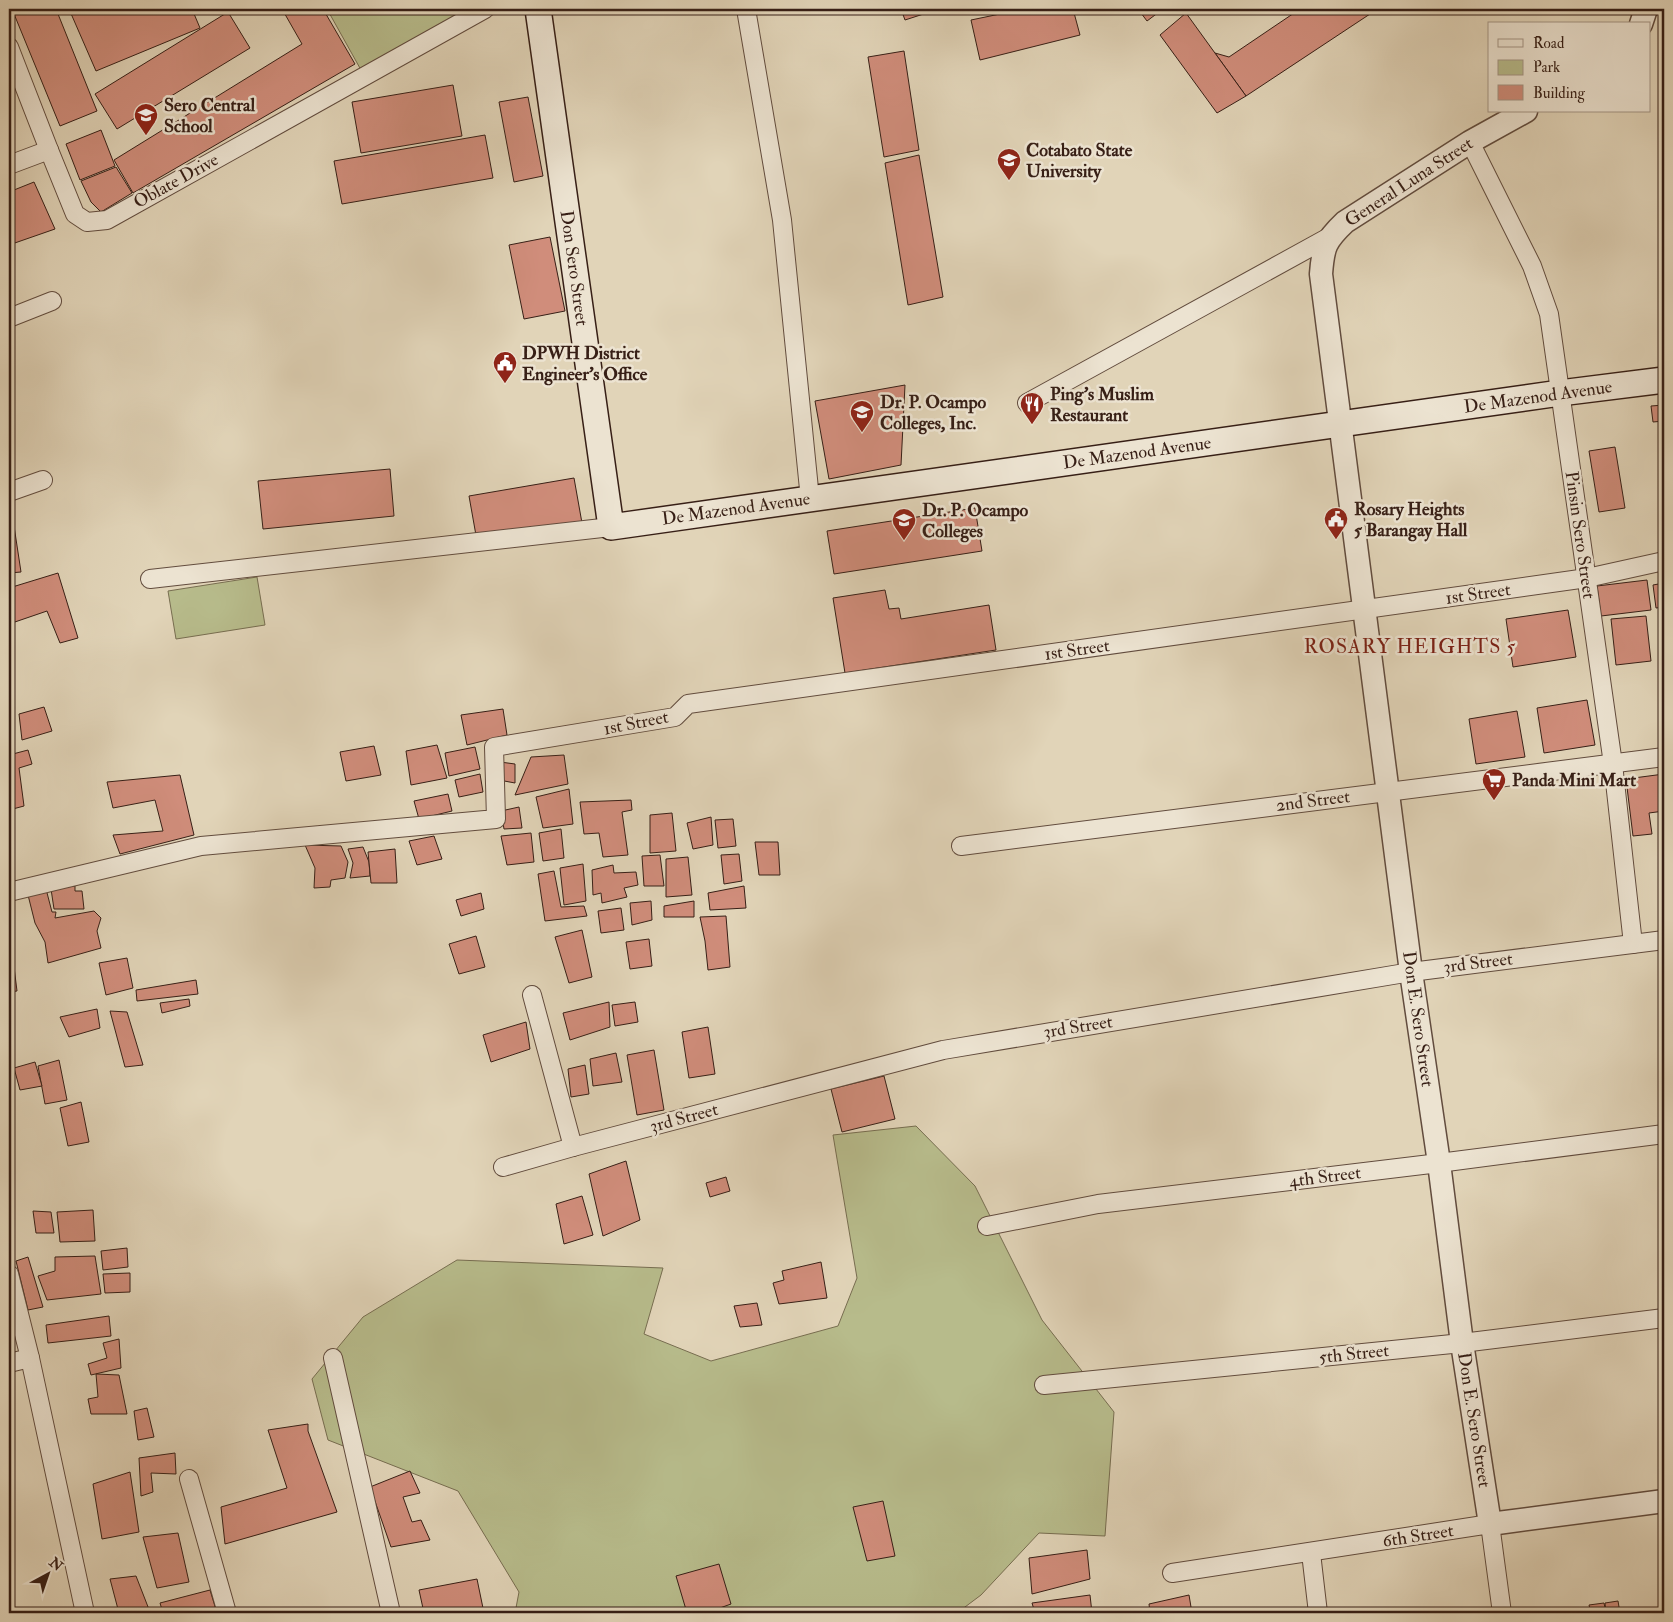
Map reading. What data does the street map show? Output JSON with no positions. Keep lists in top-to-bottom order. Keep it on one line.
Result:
{"streets":{"main road":["Don Sero Street","De Mazenod Avenue"],"street":["Oblate Drive","General Luna Street","Pinsin Sero Street","1st Street","2nd Street","3rd Street","Don E. Sero Street","4th Street","5th Street","6th Street"]},"crossings":[["General Luna Street","De Mazenod Avenue"],["General Luna Street","Pinsin Sero Street"],["General Luna Street","Don E. Sero Street"],["Don Sero Street","De Mazenod Avenue"],["De Mazenod Avenue","Pinsin Sero Street"],["De Mazenod Avenue","Don E. Sero Street"],["Pinsin Sero Street","1st Street"],["Pinsin Sero Street","2nd Street"],["Pinsin Sero Street","3rd Street"],["1st Street","Don E. Sero Street"],["2nd Street","Don E. Sero Street"],["3rd Street","Don E. Sero Street"],["Don E. Sero Street","4th Street"],["Don E. Sero Street","5th Street"],["Don E. Sero Street","6th Street"]],"districts":["ROSARY HEIGHTS 5"],"places":{"school or university":["Sero Central School","Cotabato State University","Dr. P. Ocampo Colleges, Inc.","Dr. P. Ocampo Colleges"],"public building":["DPWH District Engineer's Office","Rosary Heights 5 Barangay Hall"],"restaurant":["Ping's Muslim Restaurant"],"supermarket":["Panda Mini Mart"]},"legend":["Road","Park","Building"],"north":"top right"}
